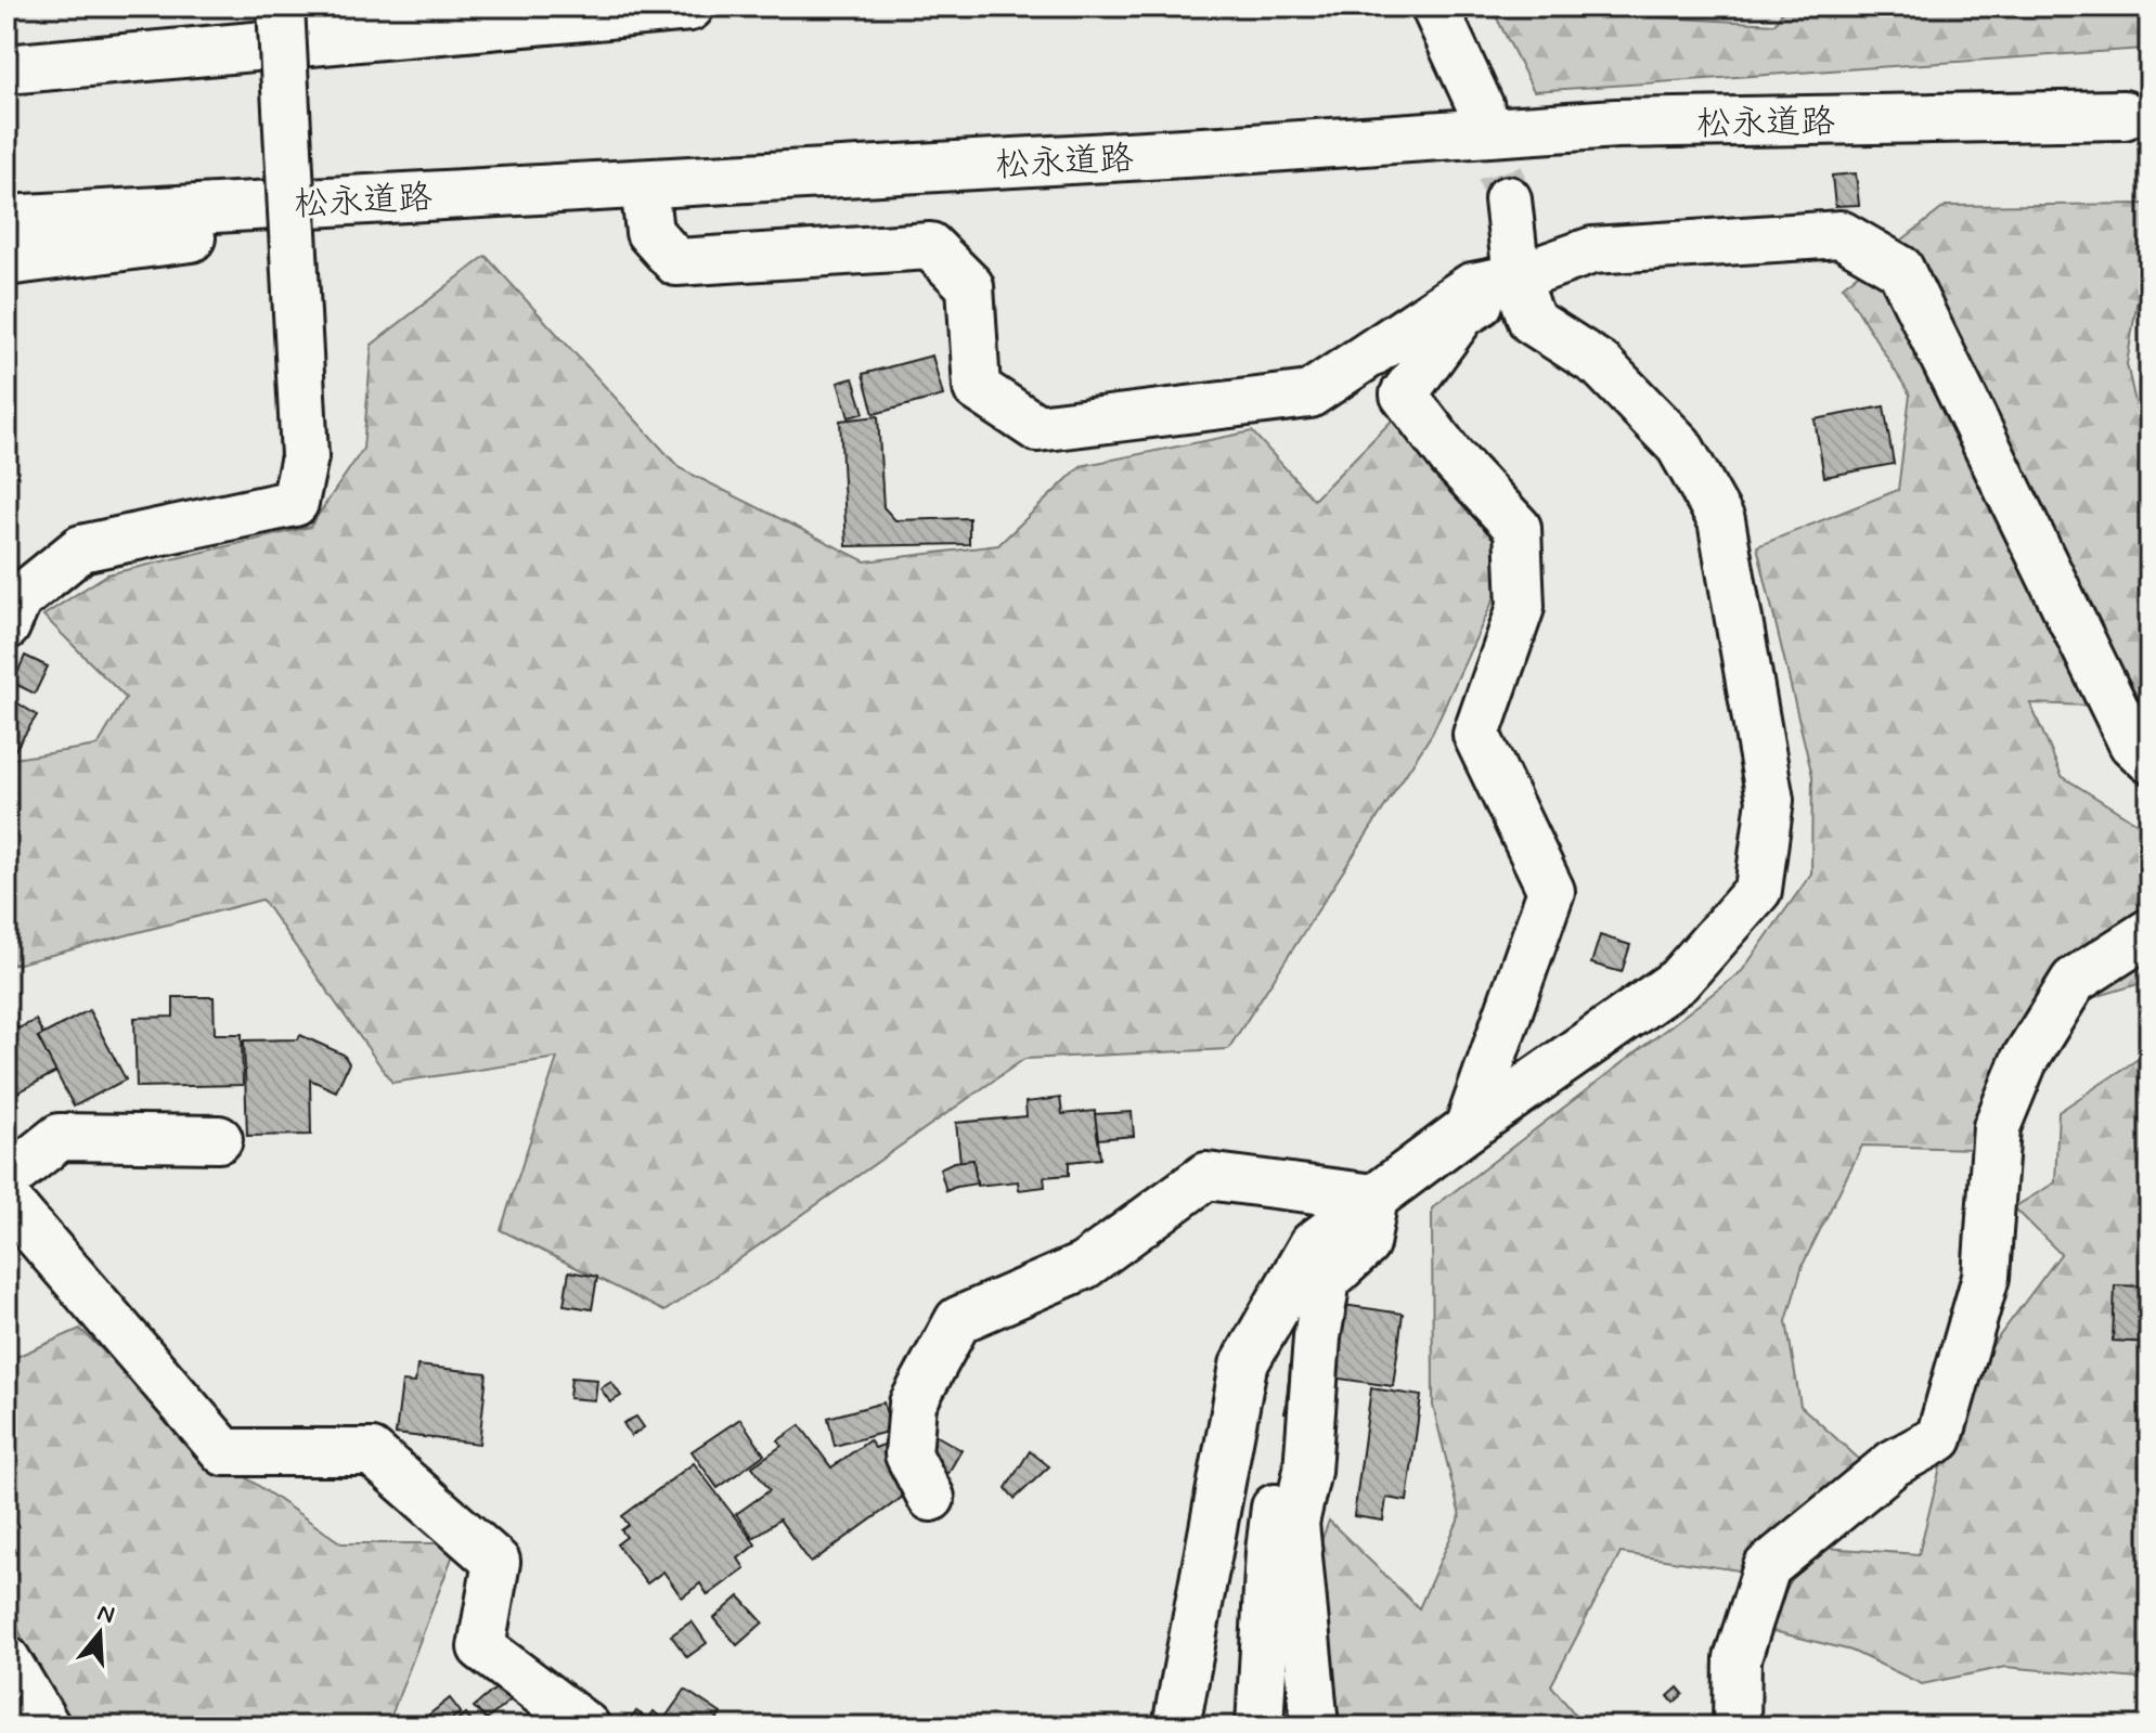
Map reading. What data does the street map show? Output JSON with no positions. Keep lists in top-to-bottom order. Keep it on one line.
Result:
{"streets":{"highway":["松永道路"]},"north":"top"}
